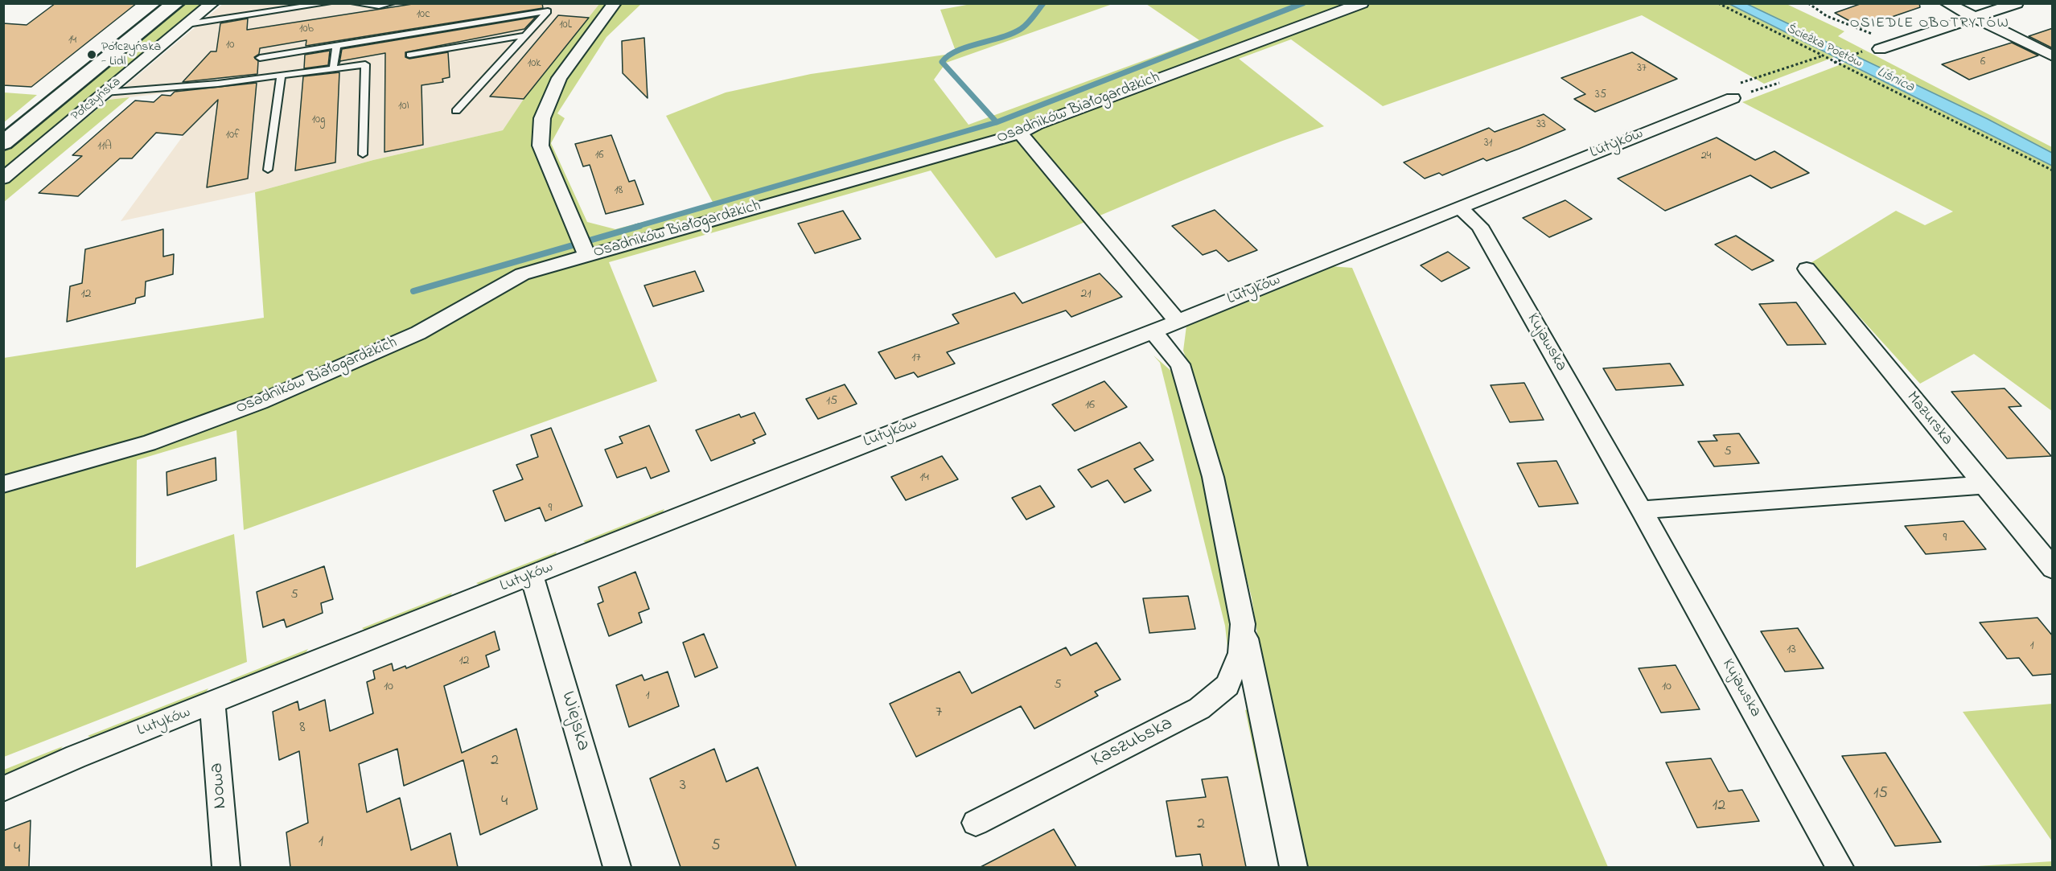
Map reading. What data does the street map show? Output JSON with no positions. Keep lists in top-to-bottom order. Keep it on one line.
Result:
{"streets":{"street":["Połczyńska","Osadników Białogardzkich","Lutyków","Kujawska","Mazurska","Wiejska","Kaszubska","Nowa"],"path":["Ścieżka Poetów"]},"crossings":[["Lutyków","Kujawska"],["Lutyków","Wiejska"],["Lutyków","Kaszubska"],["Lutyków","Nowa"]],"districts":["OSIEDLE OBOTRYTÓW"],"water":["Liśnica"],"places":["Połczyńska - Lidl"],"house_numbers":["10c","10L","10b","14","10","6","10k","37","35","10I","10g","33","10f","31","11A","16","24","18","12","21","17","15","16","5","14","9","9","5","1","13","12","5","10","10","1","7","8","2","3","15","4","12","2","1","5","4"]}
